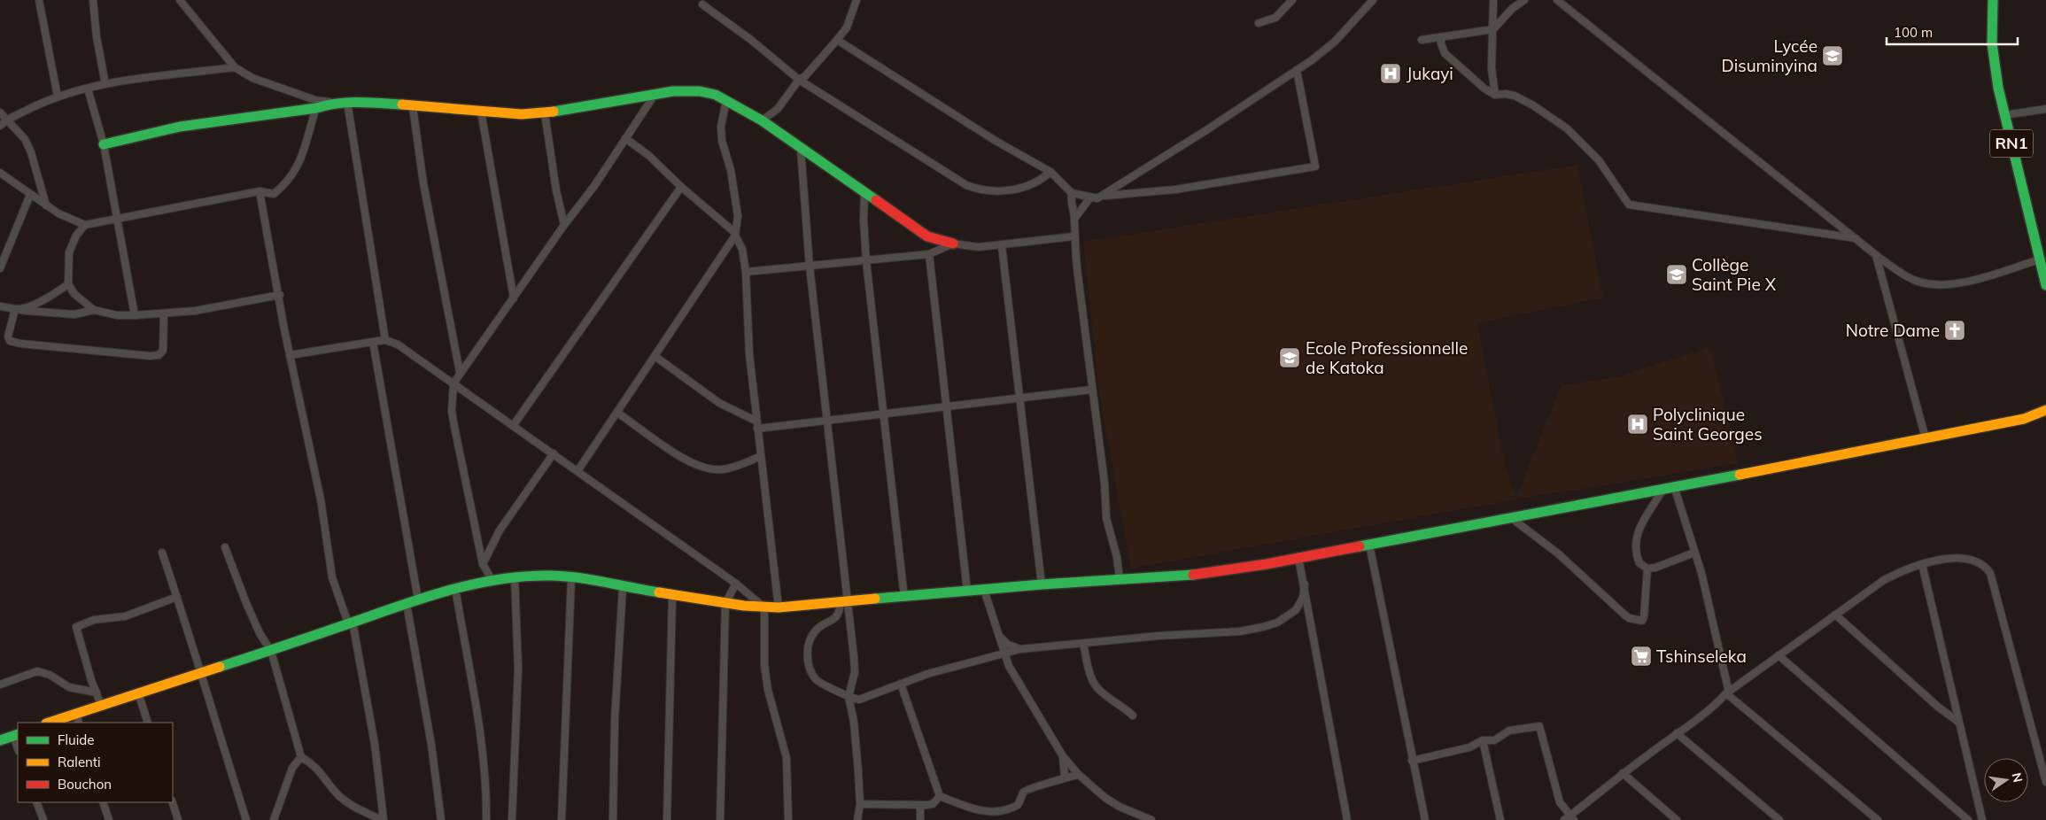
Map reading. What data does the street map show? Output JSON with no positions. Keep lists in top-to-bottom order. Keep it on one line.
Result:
{"streets":{"main road":["RN1"]},"places":{"school or university":["Lycée Disuminyina","Collège Saint Pie X","Ecole Professionnelle de Katoka"],"hospital":["Jukayi","Polyclinique Saint Georges"],"church":["Notre Dame"],"supermarket":["Tshinseleka"]},"legend":["Fluide","Ralenti","Bouchon"],"scale_bar":"100 m","north":"right"}
